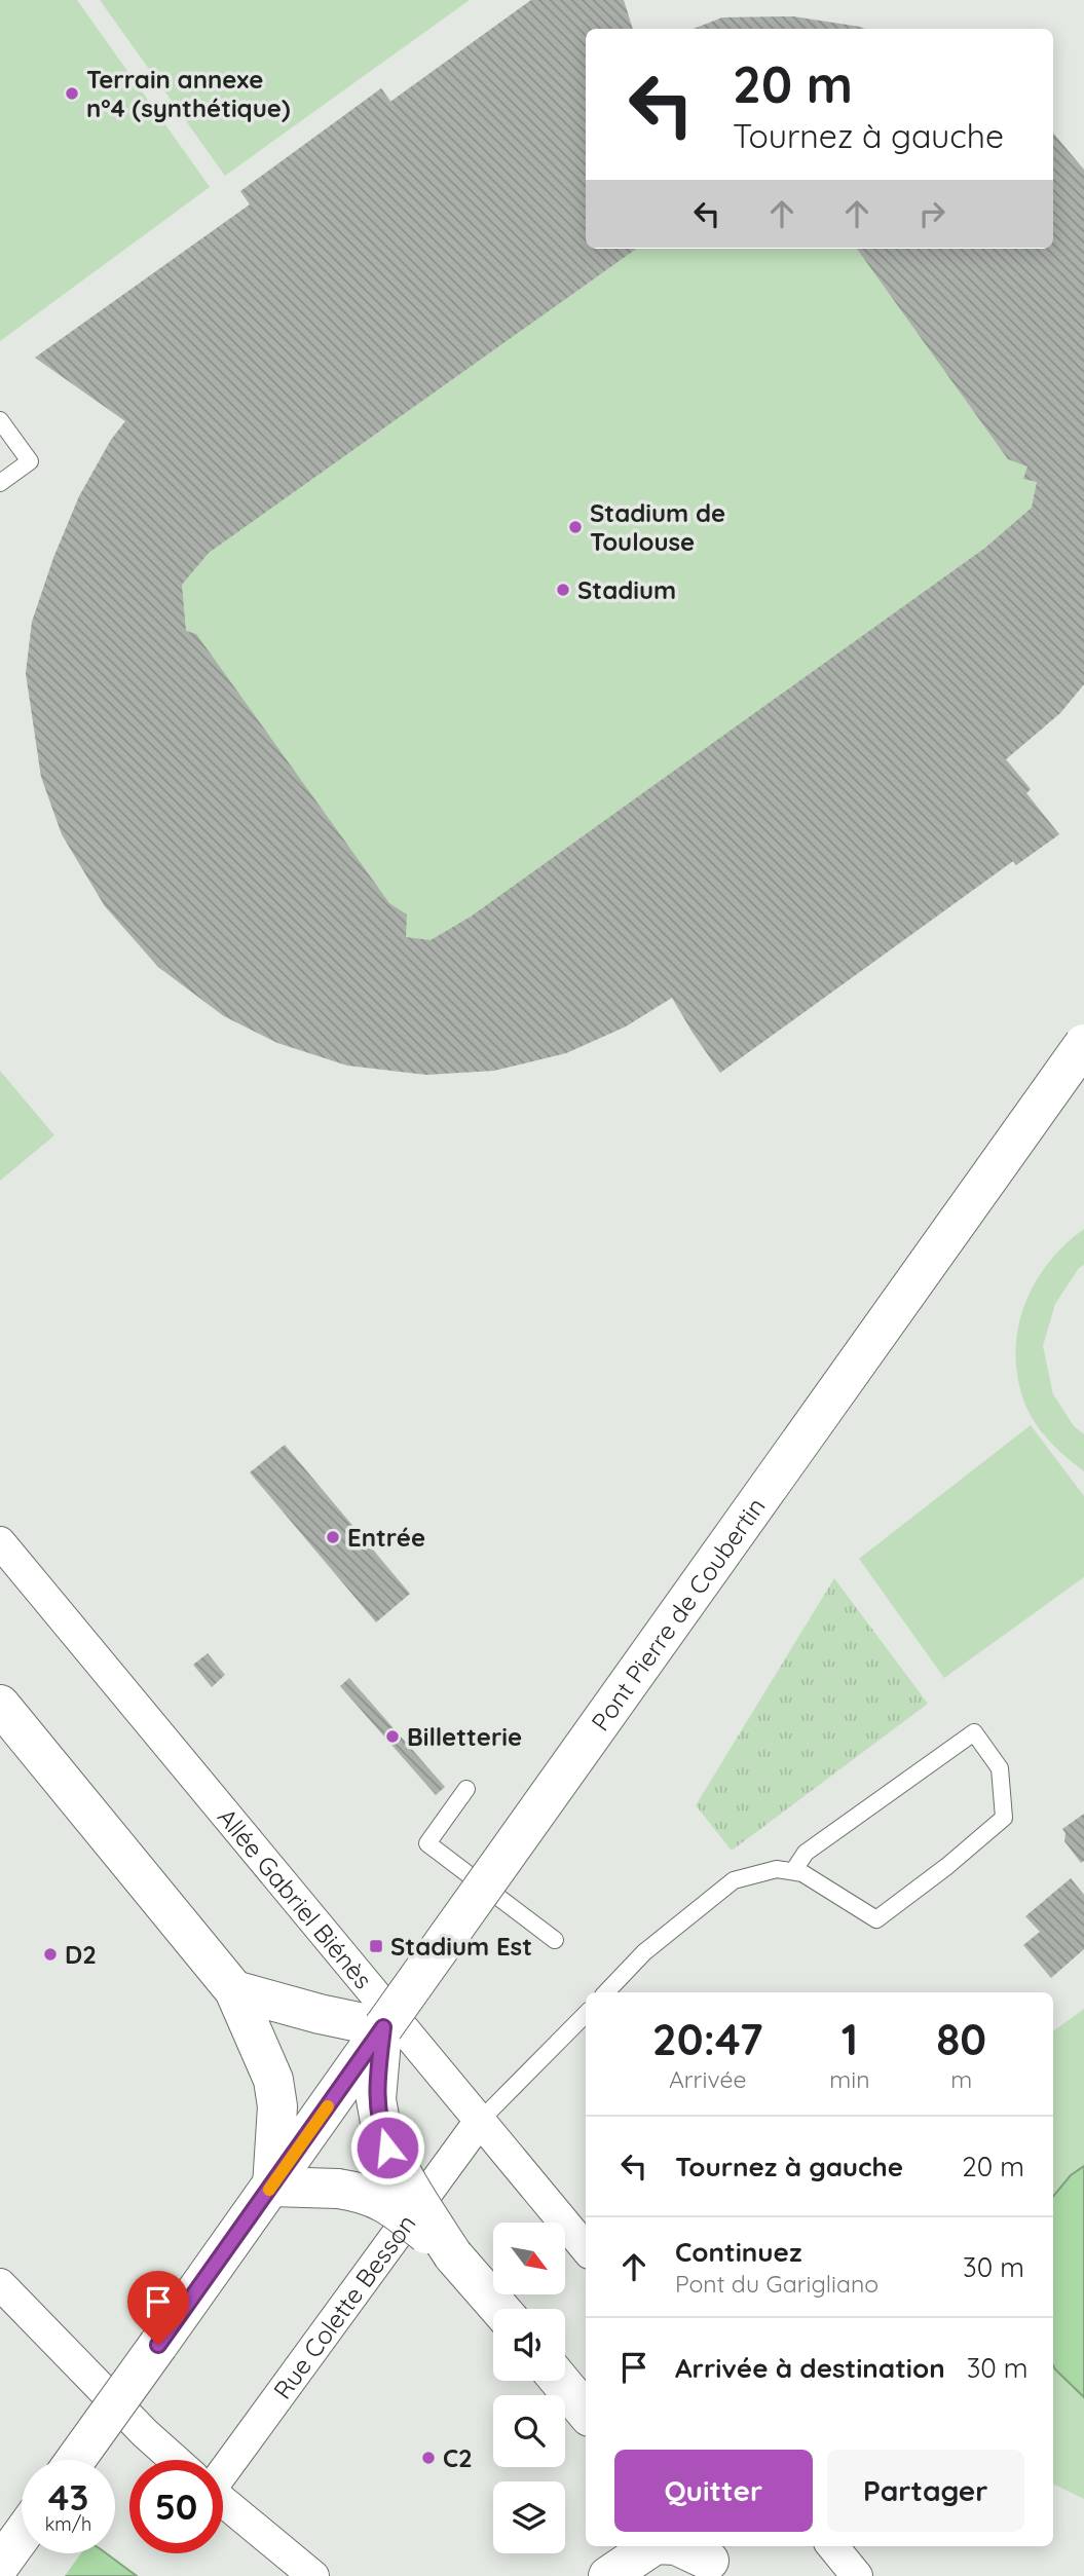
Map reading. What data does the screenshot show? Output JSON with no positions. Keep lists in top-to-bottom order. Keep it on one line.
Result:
{"streets":{"main road":["Pont Pierre de Coubertin"],"street":["Allée Gabriel Biénès","Rue Colette Besson"]},"crossings":[["Pont Pierre de Coubertin","Allée Gabriel Biénès"],["Allée Gabriel Biénès","Rue Colette Besson"]],"places":{"other":["Terrain annexe n°4 (synthétique)","Stadium de Toulouse","Stadium","Entrée","Billetterie","D2","C2"],"transit":["Stadium Est"]},"north":"bottom right","page":{"turn":["20 m","Tournez à gauche"],"eta":["20:47","Arrivée","1","min","80","m"],"list":[{"name":"Tournez à gauche","value":"20 m"},{"name":"Continuez","note":"Pont du Garigliano","value":"30 m"},{"name":"Arrivée à destination","value":"30 m"}],"buttons":["Quitter","Partager"],"speed":"43 km/h","limit":"50"}}
